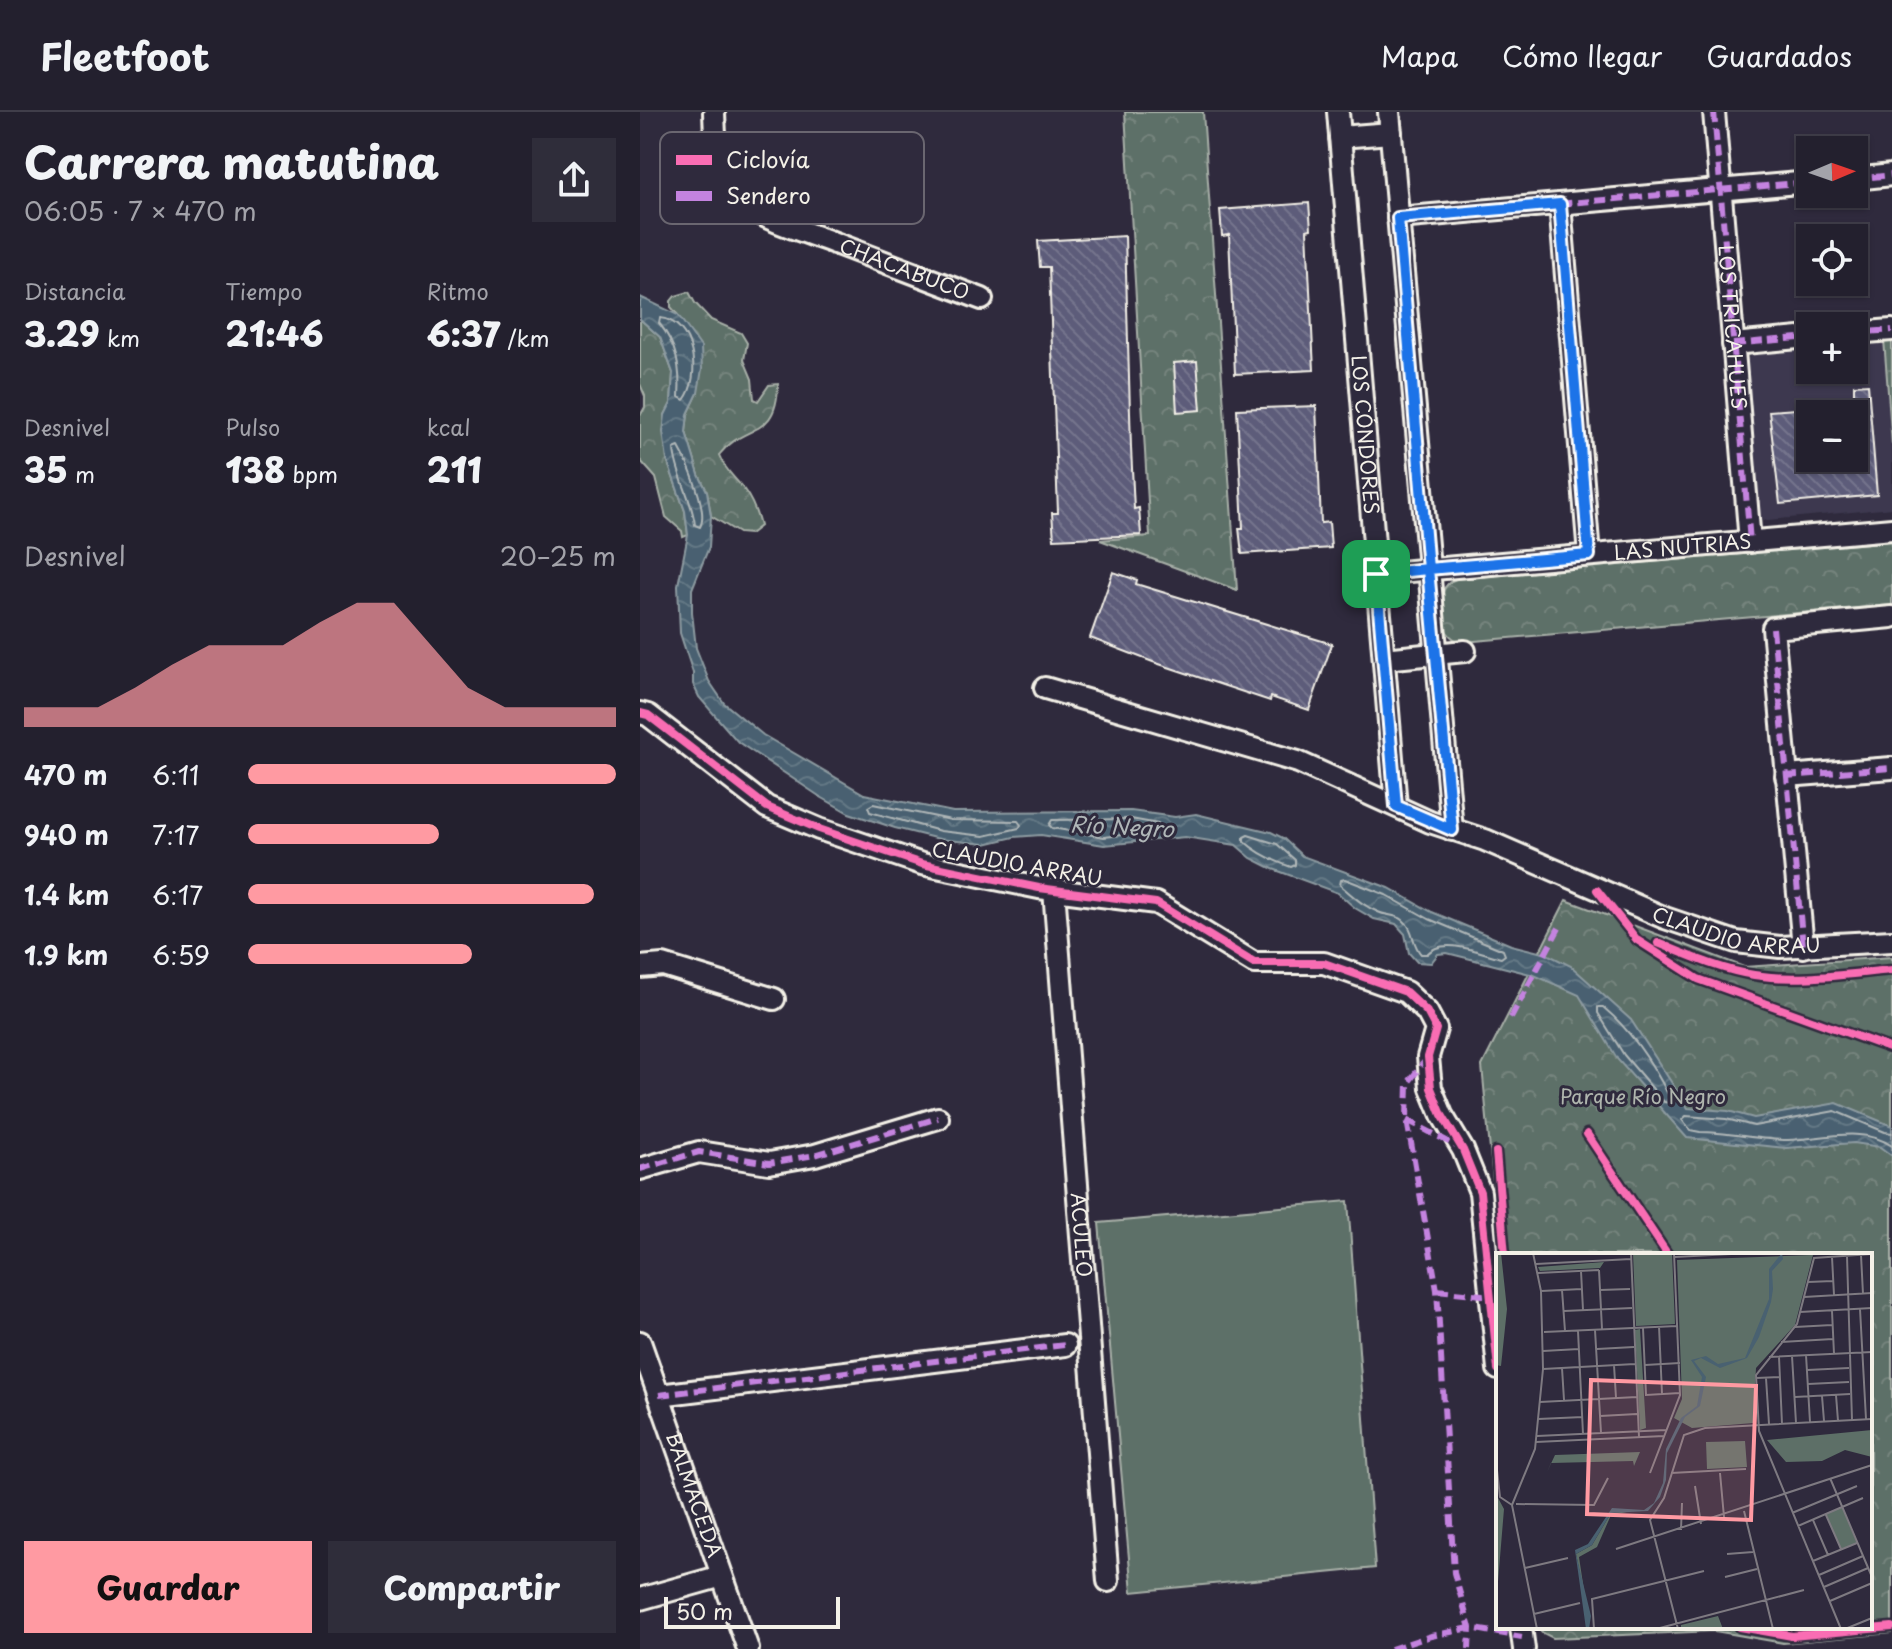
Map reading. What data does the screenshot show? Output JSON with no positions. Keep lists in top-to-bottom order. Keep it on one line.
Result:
{"streets":{"street":["CHACABUCO","LOS TRICAHUES","LOS CÓNDORES","LAS NUTRIAS","CLAUDIO ARRAU","ACULEO","BALMACEDA"]},"crossings":[["LOS TRICAHUES","LAS NUTRIAS"],["LOS CÓNDORES","LAS NUTRIAS"],["LOS CÓNDORES","CLAUDIO ARRAU"],["CLAUDIO ARRAU","ACULEO"]],"water":["Río Negro"],"parks":["Parque Río Negro"],"legend":["Ciclovía","Sendero"],"scale_bar":"50 m","north":"right","page":{"header":"Fleetfoot","nav":["Mapa","Cómo llegar","Guardados"],"heading":["Carrera matutina","06:05 · 7 × 470 m"],"map_buttons":["+","−"],"stats":[["Distancia","3.29 km"],["Tiempo","21:46"],["Ritmo","6:37 /km"],["Desnivel","35 m"],["Pulso","138 bpm"],["kcal","211"]],"chart":["Desnivel","20–25 m"],"list":[{"name":"470 m","note":"6:11"},{"name":"940 m","note":"7:17"},{"name":"1.4 km","note":"6:17"},{"name":"1.9 km","note":"6:59"}],"buttons":["Guardar","Compartir"],"scale":"50 m"}}
